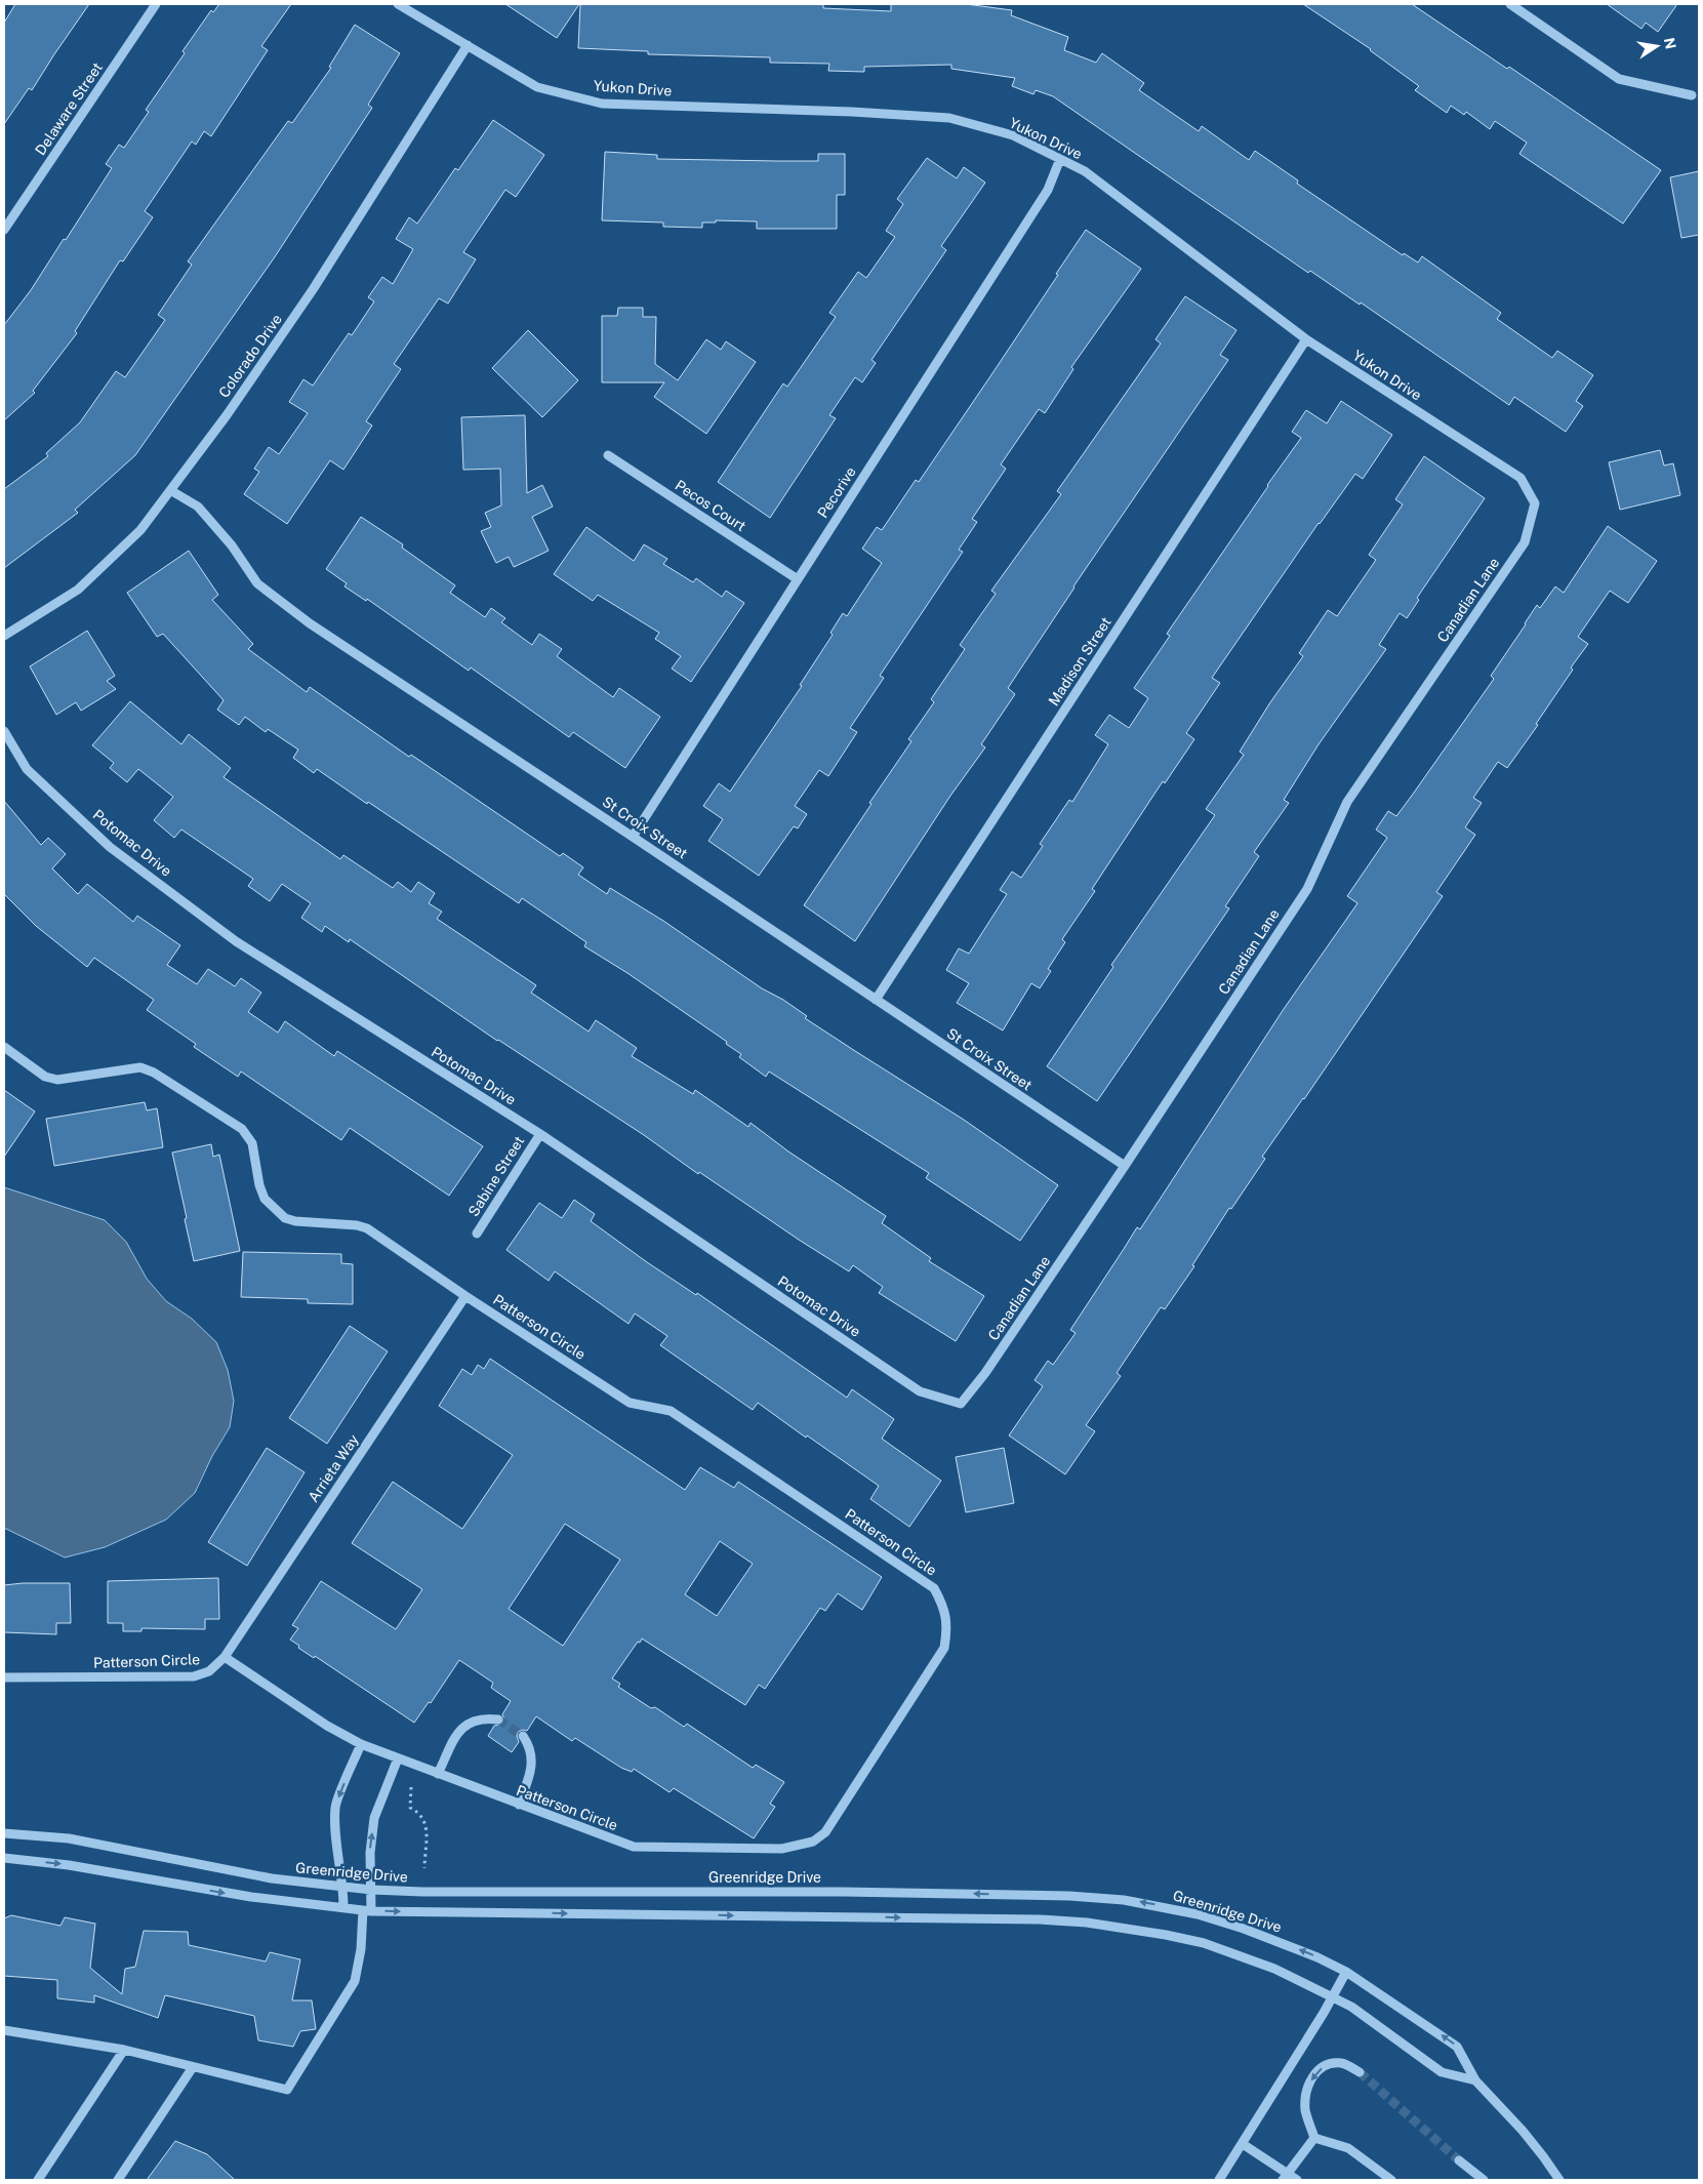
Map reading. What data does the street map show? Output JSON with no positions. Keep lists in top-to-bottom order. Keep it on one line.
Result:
{"streets":{"street":["Yukon Drive","Delaware Street","Colorado Drive","Pecorive","Pecos Court","Canadian Lane","Madison Street","St Croix Street","Potomac Drive","Sabine Street","Patterson Circle","Arrieta Way","Greenridge Drive"]},"crossings":[["Yukon Drive","Colorado Drive"],["Yukon Drive","Pecorive"],["Yukon Drive","Canadian Lane"],["Yukon Drive","Madison Street"],["Colorado Drive","St Croix Street"],["Pecorive","Pecos Court"],["Pecorive","St Croix Street"],["Canadian Lane","St Croix Street"],["Canadian Lane","Potomac Drive"],["Madison Street","St Croix Street"],["Potomac Drive","Sabine Street"],["Patterson Circle","Arrieta Way"]],"north":"right"}
